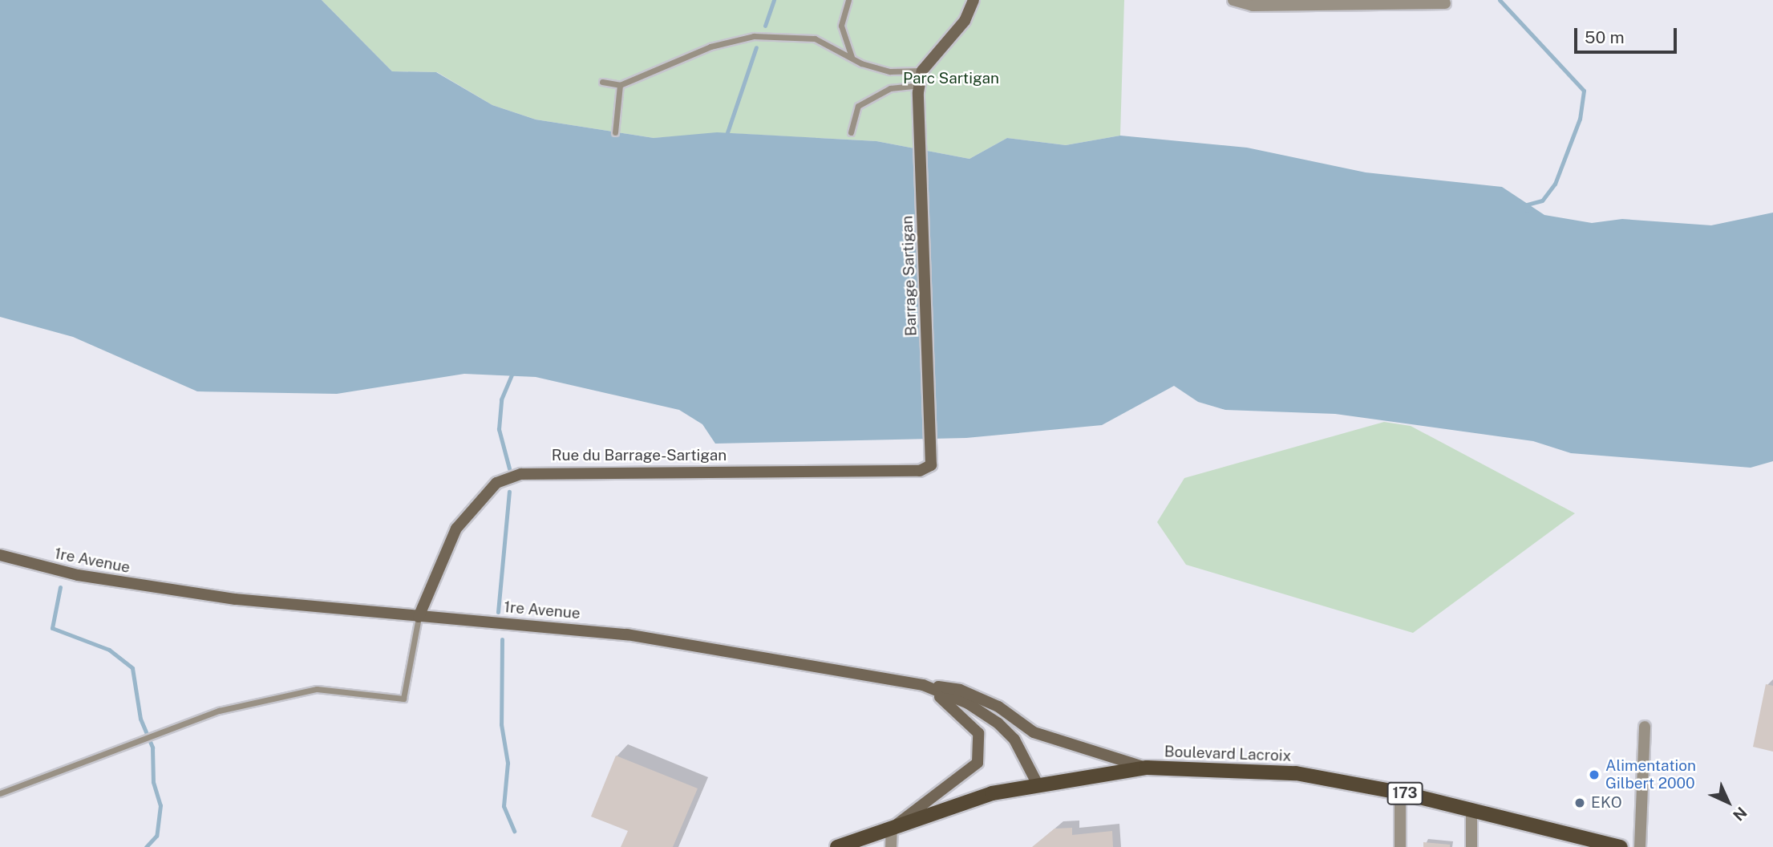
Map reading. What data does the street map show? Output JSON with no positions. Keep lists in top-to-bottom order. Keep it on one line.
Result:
{"streets":{"main road":["Barrage Sartigan","Rue du Barrage-Sartigan","1re Avenue","Boulevard Lacroix","173"]},"crossings":[["Barrage Sartigan","Rue du Barrage-Sartigan"],["Rue du Barrage-Sartigan","1re Avenue"],["1re Avenue","Boulevard Lacroix"]],"parks":["Parc Sartigan"],"places":["Alimentation Gilbert 2000","EKO"],"scale_bar":"50 m","north":"bottom right"}
